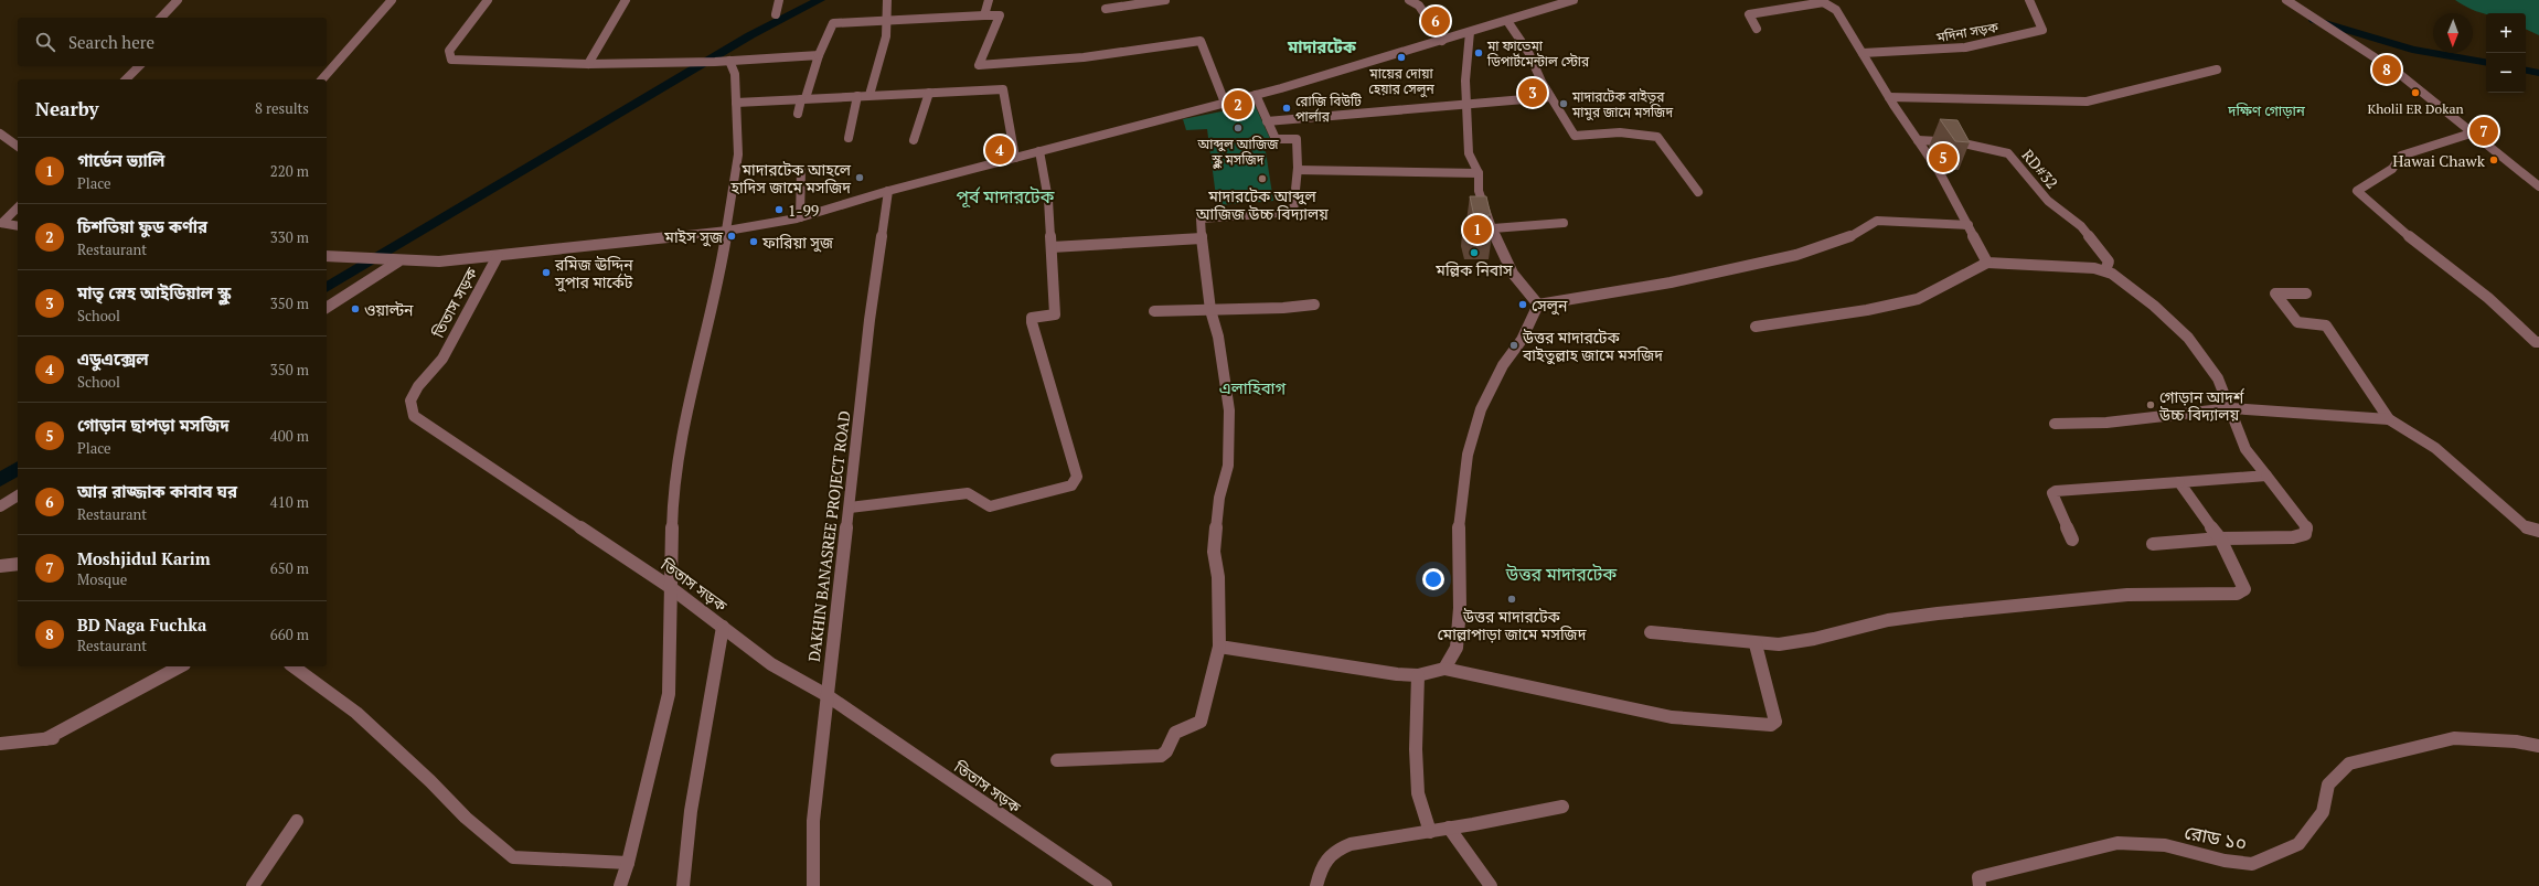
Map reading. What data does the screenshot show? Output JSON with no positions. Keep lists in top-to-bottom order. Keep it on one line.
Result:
{"streets":{"street":["মদিনা সড়ক","RD#32","তিতাস সড়ক","DAKHIN BANASREE PROJECT ROAD","রোড ১০"]},"crossings":[["তিতাস সড়ক","DAKHIN BANASREE PROJECT ROAD"]],"districts":["মাদারটেক","দক্ষিণ গোড়ান","পূর্ব মাদারটেক","এলাহিবাগ","উত্তর মাদারটেক"],"places":["মা ফাতেমা ডিপার্টমেন্টাল স্টোর","মায়ের দোয়া হেয়ার সেলুন","Kholil ER Dokan","মাদারটেক বাইতুর মামুর জামে মসজিদ","রোজি বিউটি পার্লার","আব্দুল আজিজ স্কুল মসজিদ","Hawai Chawk","মাদারটেক আহলে হাদিস জামে মসজিদ","মাদারটেক আব্দুল আজিজ উচ্চ বিদ্যালয়","1-99","মাইস সুজ","ফারিয়া সুজ","মল্লিক নিবাস","রমিজ ঊদ্দিন সুপার মার্কেট","সেলুন","ওয়াল্টন","উত্তর মাদারটেক বাইতুল্লাহ জামে মসজিদ","গোড়ান আদর্শ উচ্চ বিদ্যালয়","উত্তর মাদারটেক মোল্লাপাড়া জামে মসজিদ"],"north":"bottom","page":{"pins":["6","8","3","2","7","4","5","1"],"map_buttons":["+","−"],"search":"Search here","heading":["Nearby","8 results"],"list":[{"mark":"1","name":"গার্ডেন ভ্যালি","note":"Place","value":"220 m"},{"mark":"2","name":"চিশতিয়া ফুড কর্ণার","note":"Restaurant","value":"330 m"},{"mark":"3","name":"মাতৃ স্নেহ আইডিয়াল স্কুল","note":"School","value":"350 m"},{"mark":"4","name":"এডুএক্সেল","note":"School","value":"350 m"},{"mark":"5","name":"গোড়ান ছাপড়া মসজিদ","note":"Place","value":"400 m"},{"mark":"6","name":"আর রাজ্জাক কাবাব ঘর","note":"Restaurant","value":"410 m"},{"mark":"7","name":"Moshjidul Karim","note":"Mosque","value":"650 m"},{"mark":"8","name":"BD Naga Fuchka","note":"Restaurant","value":"660 m"}]}}
